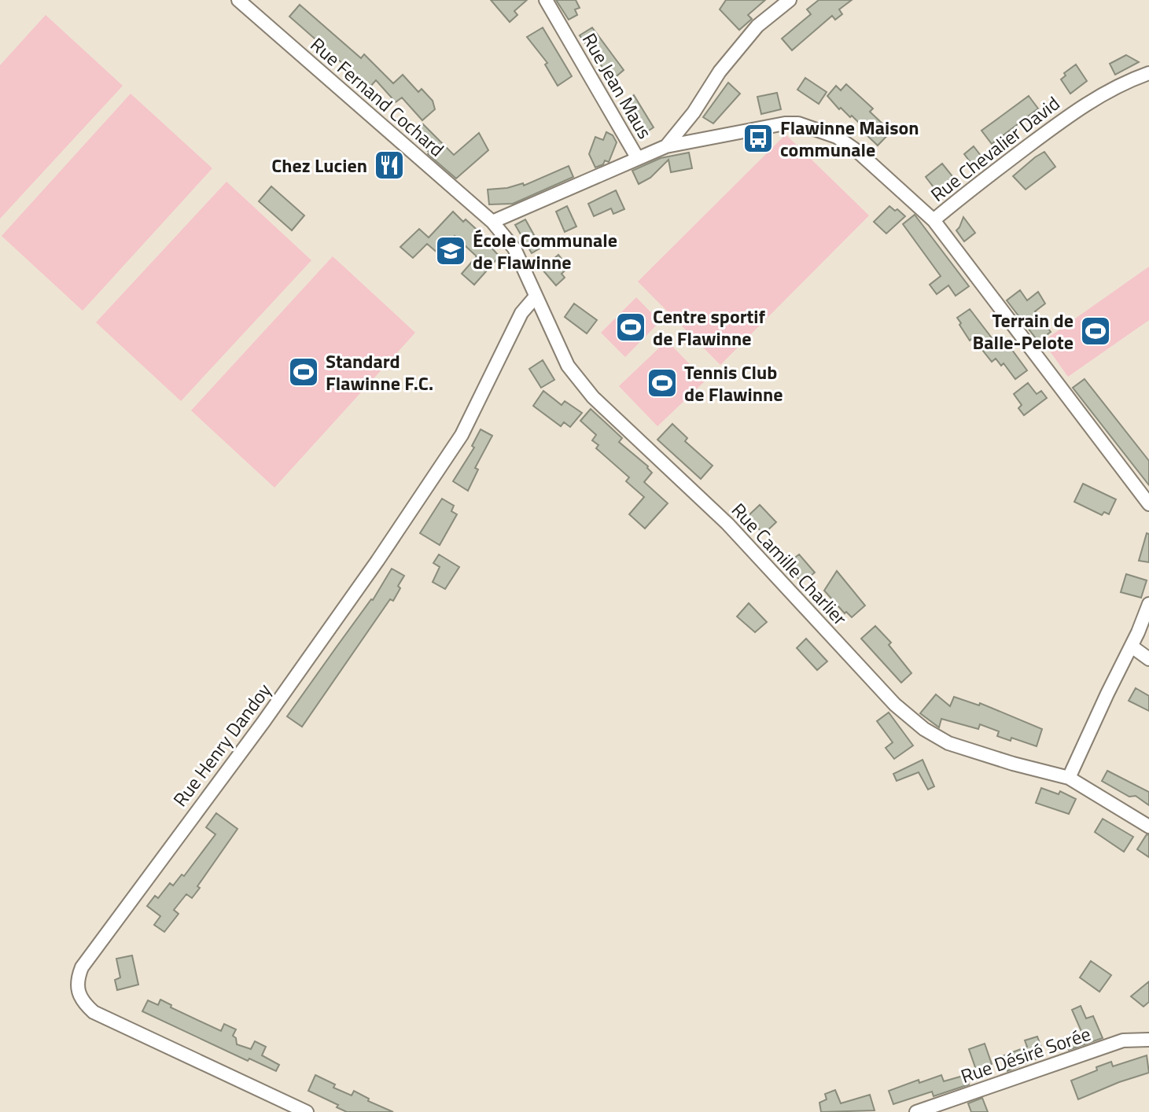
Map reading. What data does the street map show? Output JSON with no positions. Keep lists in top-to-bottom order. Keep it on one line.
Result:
{"streets":{"street":["Rue Jean Maus","Rue Fernand Cochard","Rue Chevalier David","Rue Camille Charlier","Rue Henry Dandoy","Rue Désiré Sorée"]},"crossings":[["Rue Jean Maus","Rue Chevalier David"],["Rue Fernand Cochard","Rue Chevalier David"],["Rue Fernand Cochard","Rue Camille Charlier"],["Rue Chevalier David","Rue Camille Charlier"],["Rue Camille Charlier","Rue Henry Dandoy"]],"places":{"bus stop":["Flawinne Maison communale"],"restaurant":["Chez Lucien"],"school or university":["École Communale de Flawinne"],"sports":["Centre sportif de Flawinne","Terrain de Balle-Pelote","Standard Flawinne F.C.","Tennis Club de Flawinne"]}}
